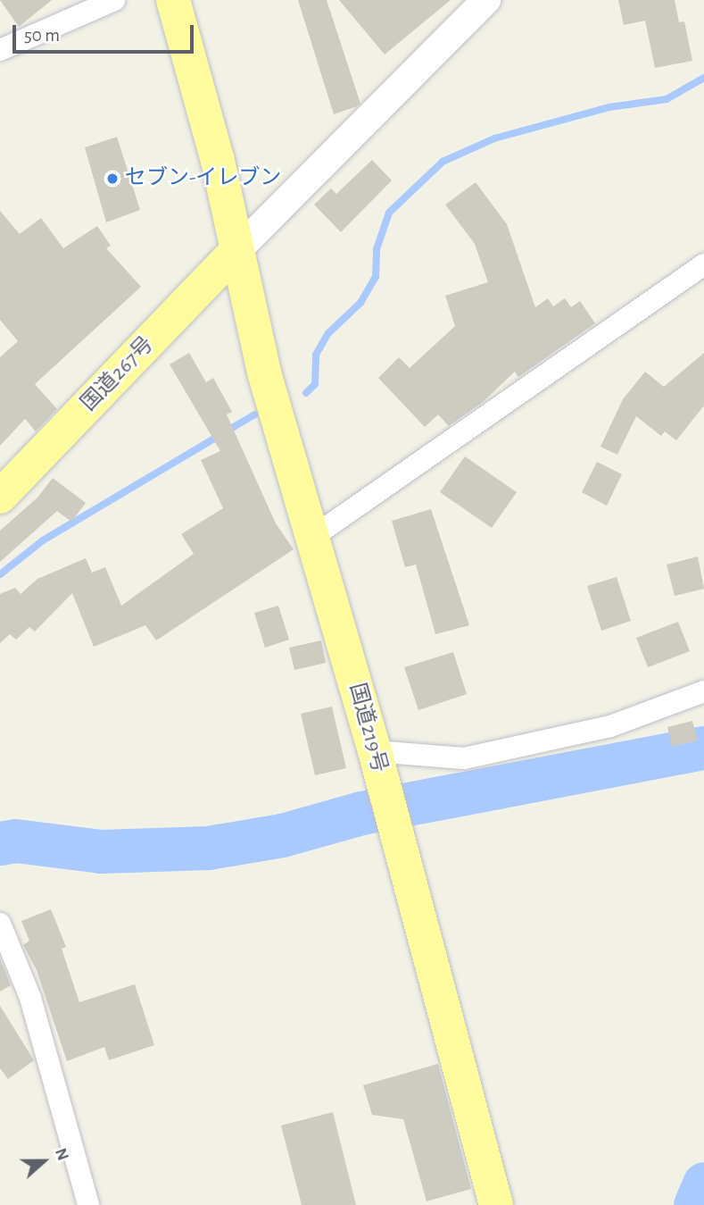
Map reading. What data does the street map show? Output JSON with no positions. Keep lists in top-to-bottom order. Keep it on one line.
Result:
{"streets":{"highway":["国道267号","国道219号"]},"crossings":[["国道267号","国道219号"]],"places":["セブン-イレブン"],"scale_bar":"50 m","north":"right"}
